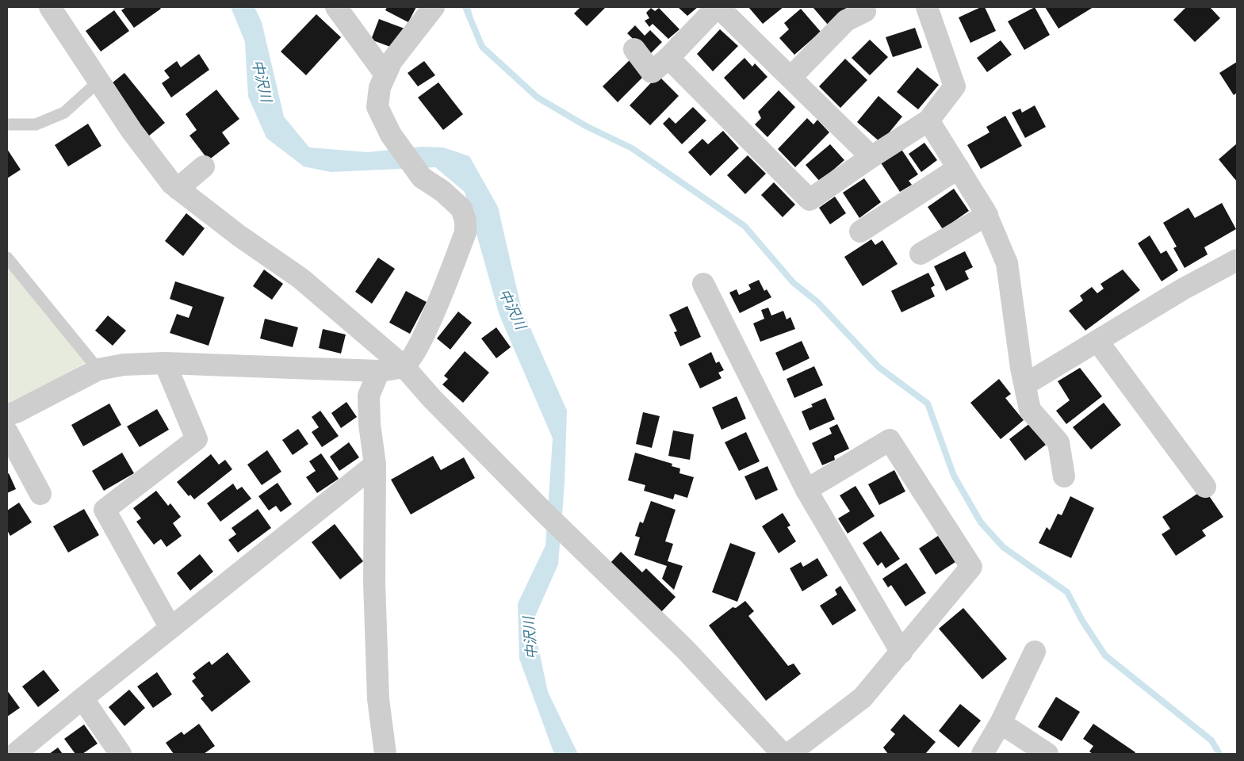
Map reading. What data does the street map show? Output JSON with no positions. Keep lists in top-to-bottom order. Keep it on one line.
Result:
{"water":["中沢川"]}
